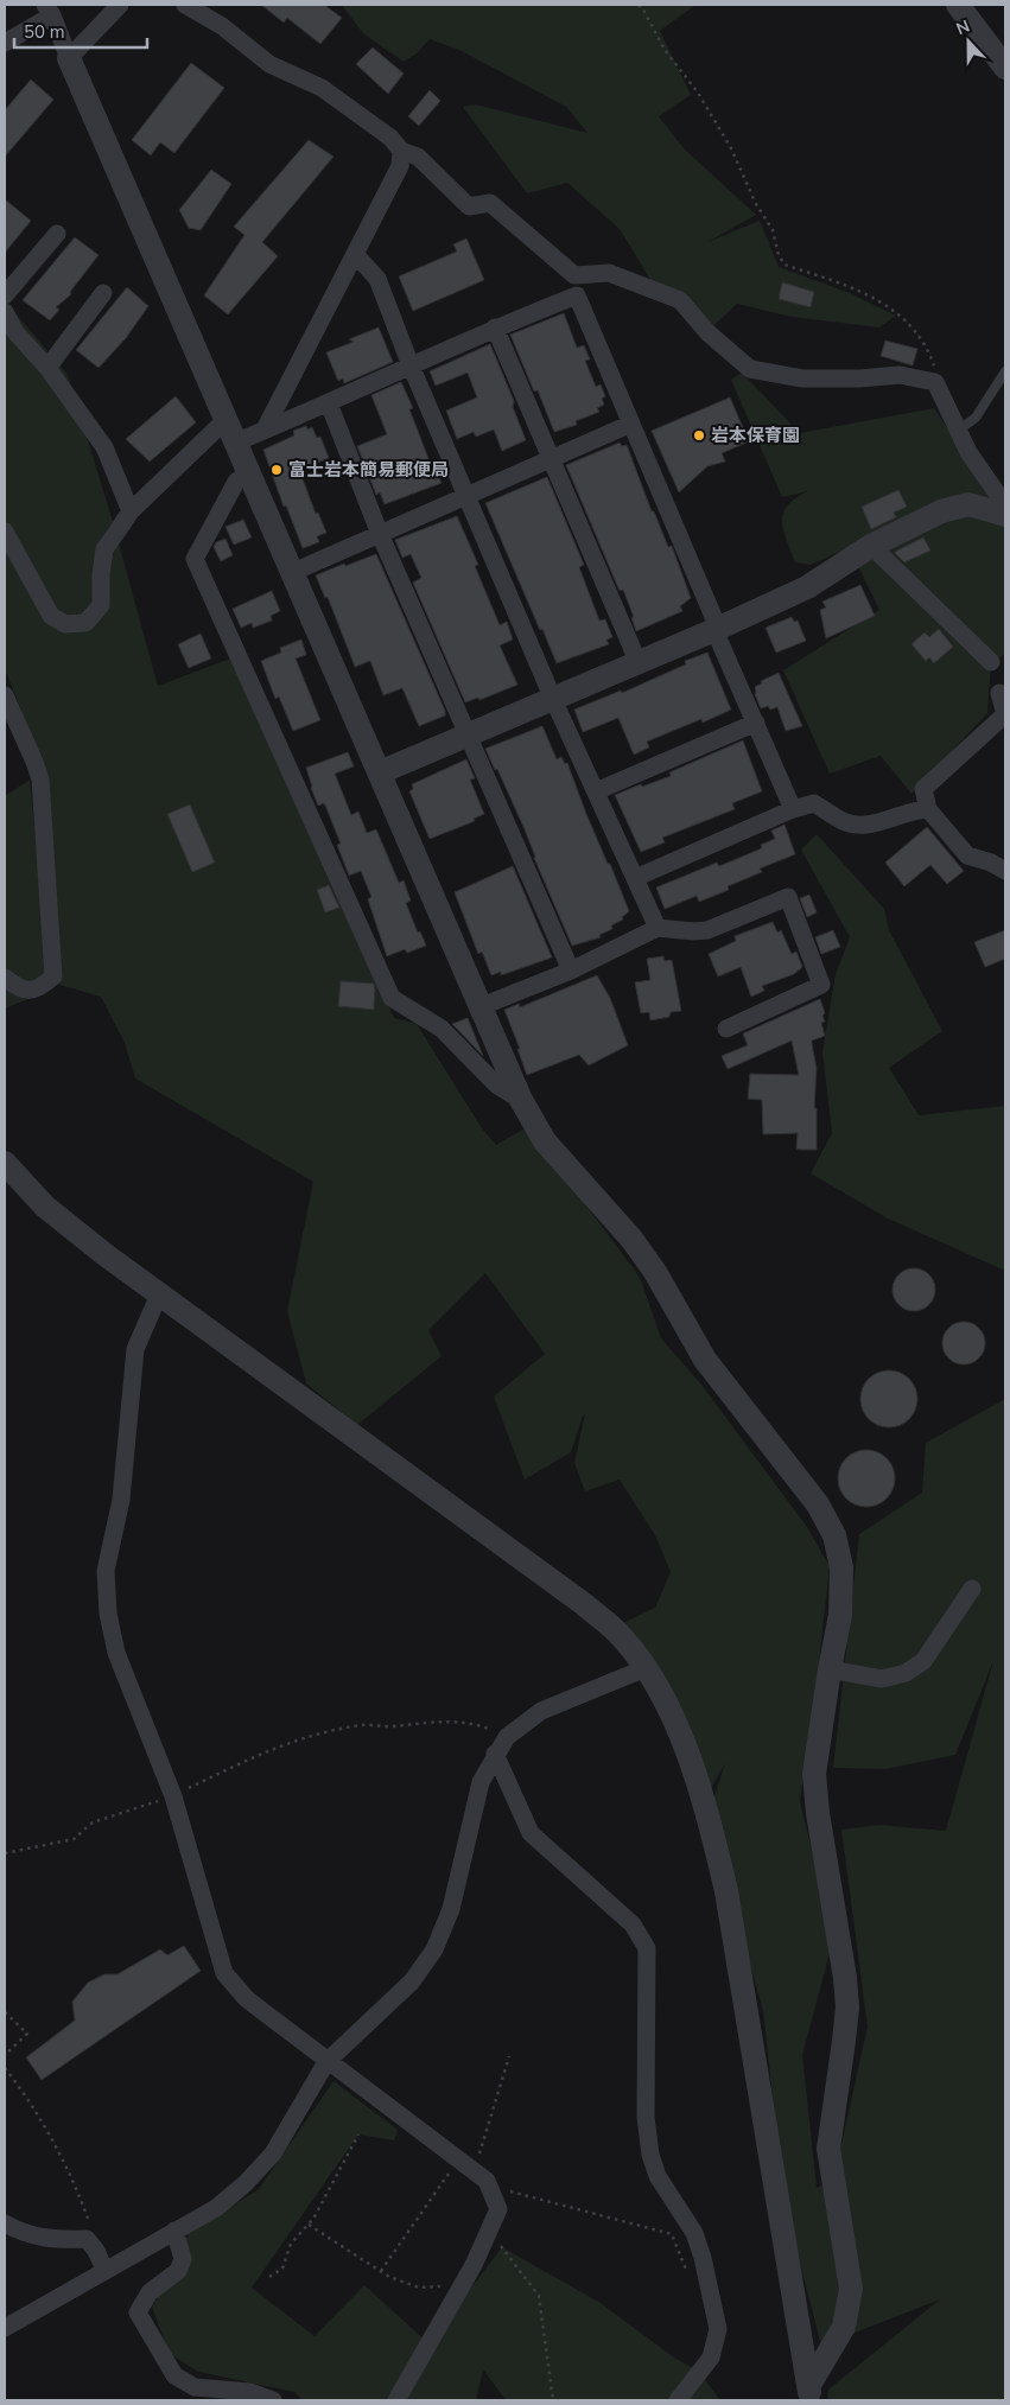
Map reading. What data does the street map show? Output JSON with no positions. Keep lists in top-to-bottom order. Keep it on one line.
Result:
{"places":["岩本保育園","富士岩本簡易郵便局"],"scale_bar":"50 m","north":"top"}
